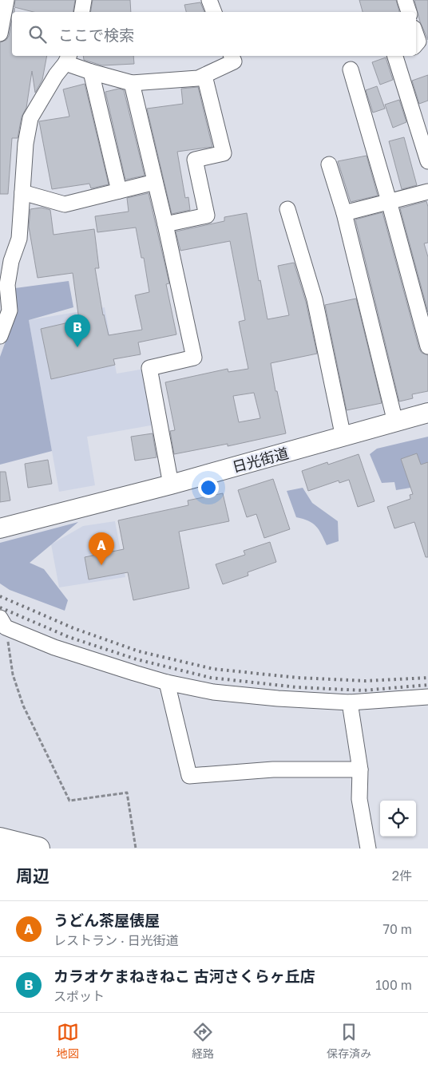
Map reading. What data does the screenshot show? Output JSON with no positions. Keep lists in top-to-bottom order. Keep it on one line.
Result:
{"streets":{"main road":["日光街道"]},"page":{"search":"ここで検索","pins":["B","A"],"heading":["周辺","2件"],"list":[{"mark":"A","name":"うどん茶屋俵屋","note":"レストラン · 日光街道","value":"70 m"},{"mark":"B","name":"カラオケまねきねこ 古河さくらヶ丘店","note":"スポット","value":"100 m"}],"nav":["地図","経路","保存済み"]}}
